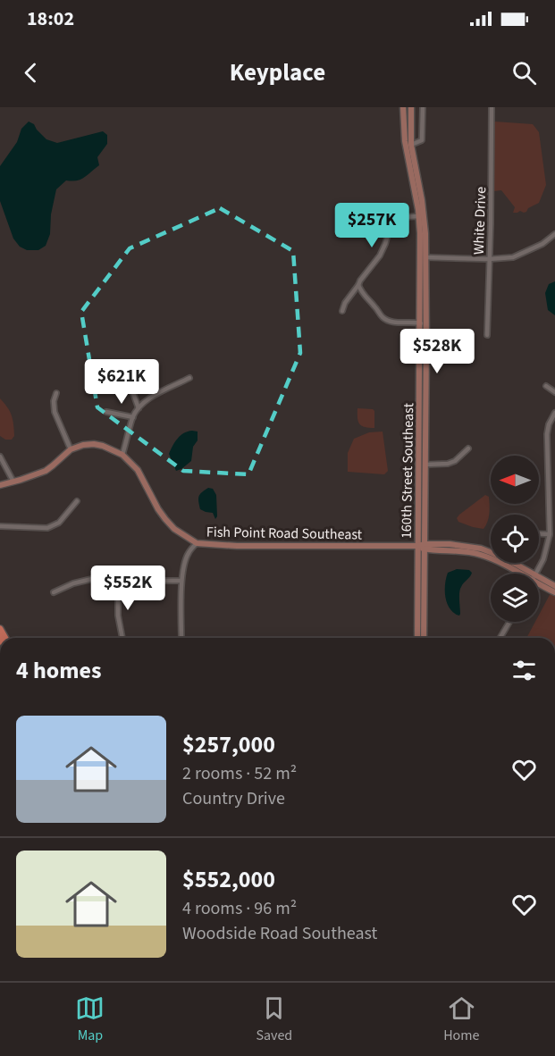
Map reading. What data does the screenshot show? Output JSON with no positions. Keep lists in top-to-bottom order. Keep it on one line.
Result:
{"streets":{"street":["White Drive","160th Street Southeast","Fish Point Road Southeast"]},"crossings":[["160th Street Southeast","Fish Point Road Southeast"]],"north":"left","page":{"status":"18:02","header":"Keyplace","price":["$257K","$528K","$621K","$552K"],"heading":"4 homes","list":[{"name":"$257,000","note":"2 rooms · 52 m² · Country Drive"},{"name":"$552,000","note":"4 rooms · 96 m² · Woodside Road Southeast"}],"tabs":["Map","Saved","Home"]}}
